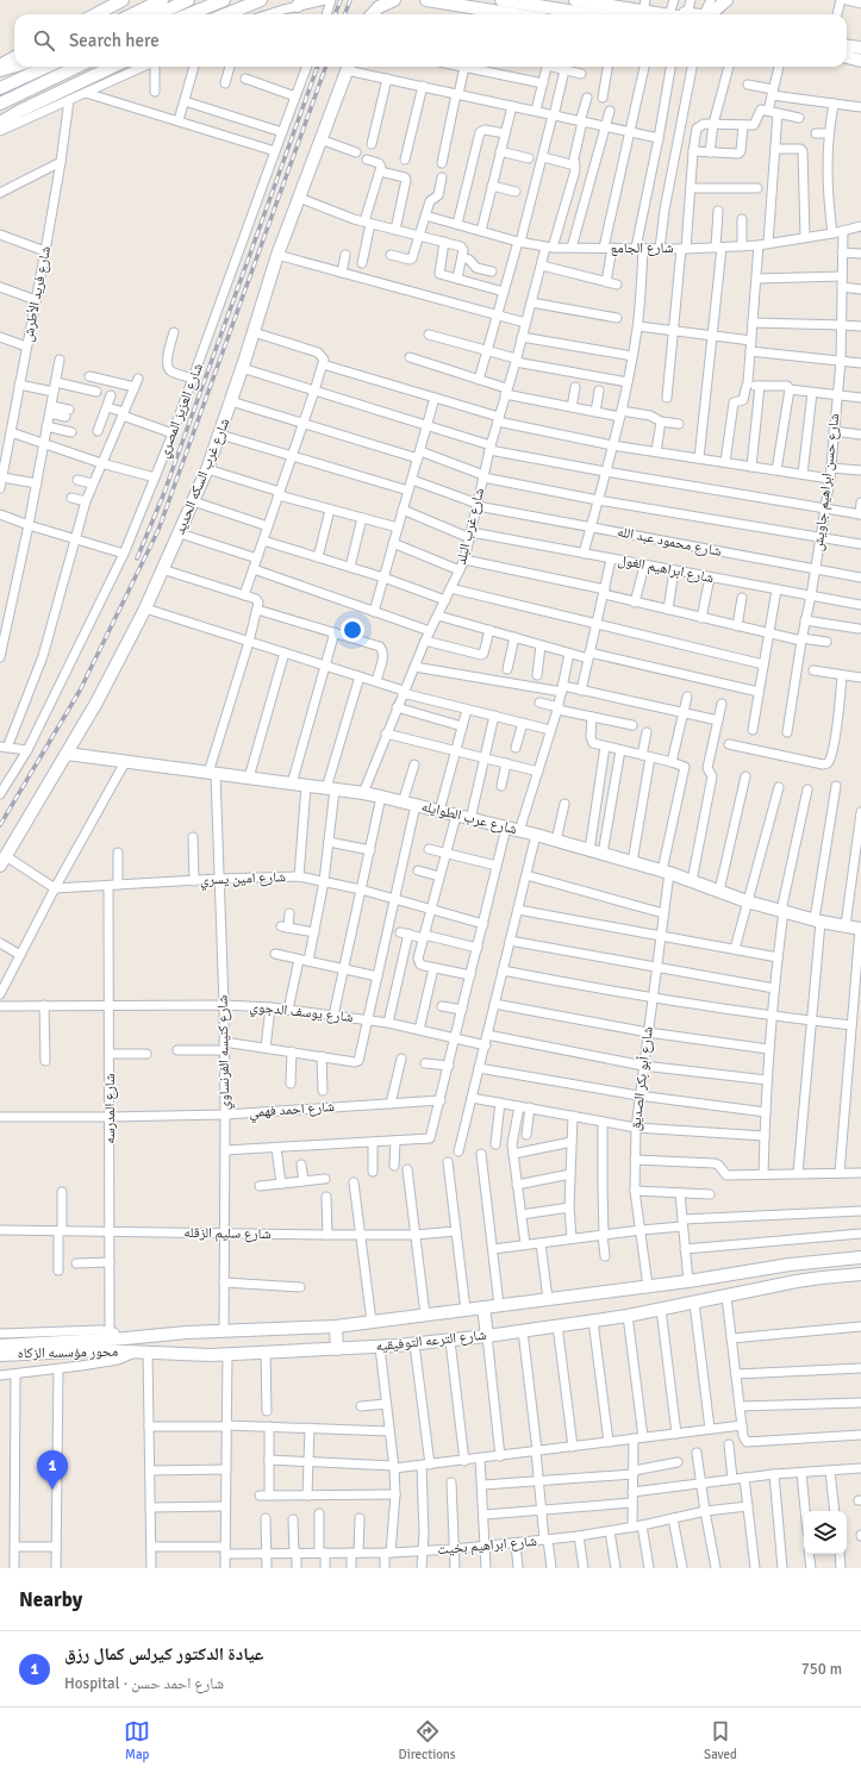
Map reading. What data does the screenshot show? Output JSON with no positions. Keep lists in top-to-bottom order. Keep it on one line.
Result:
{"streets":{"main road":["شارع غرب السكه الحديد","شارع عرب الطوايله","شارع الترعه التوفيقيه","محور مؤسسه الزكاه"],"street":["شارع الجامع","شارع فريد الأطرش","شارع العزيز المصري","شارع حسن ابراهيم جاويش","شارع غرب البلد","شارع محمود عبد الله","شارع ابراهيم الغول","شارع امين يسري","شارع يوسف الدجوي","شارع كنيسه الفرنساوي","شارع أبو بكر الصديق","شارع المدرسه","شارع احمد فهمي","شارع سليم الزقله","شارع ابراهيم بخيت"]},"crossings":[["شارع الجامع","شارع حسن ابراهيم جاويش"],["شارع الجامع","شارع غرب البلد"],["شارع غرب السكه الحديد","شارع عرب الطوايله"],["شارع حسن ابراهيم جاويش","شارع محمود عبد الله"],["شارع حسن ابراهيم جاويش","شارع ابراهيم الغول"],["شارع غرب البلد","شارع محمود عبد الله"],["شارع غرب البلد","شارع ابراهيم الغول"],["شارع غرب البلد","شارع عرب الطوايله"],["شارع عرب الطوايله","شارع كنيسه الفرنساوي"],["شارع عرب الطوايله","شارع أبو بكر الصديق"],["شارع امين يسري","شارع كنيسه الفرنساوي"],["شارع امين يسري","شارع المدرسه"],["شارع يوسف الدجوي","شارع كنيسه الفرنساوي"],["شارع يوسف الدجوي","شارع المدرسه"],["شارع كنيسه الفرنساوي","شارع احمد فهمي"],["شارع كنيسه الفرنساوي","شارع سليم الزقله"],["شارع كنيسه الفرنساوي","شارع الترعه التوفيقيه"],["شارع أبو بكر الصديق","شارع الترعه التوفيقيه"],["شارع المدرسه","شارع احمد فهمي"],["شارع المدرسه","شارع سليم الزقله"],["شارع الترعه التوفيقيه","محور مؤسسه الزكاه"]],"page":{"search":"Search here","pins":"1","heading":"Nearby","list":[{"mark":"1","name":"عيادة الدكتور كيرلس كمال رزق","note":"Hospital · شارع احمد حسن","value":"750 m"}],"nav":["Map","Directions","Saved"]}}
